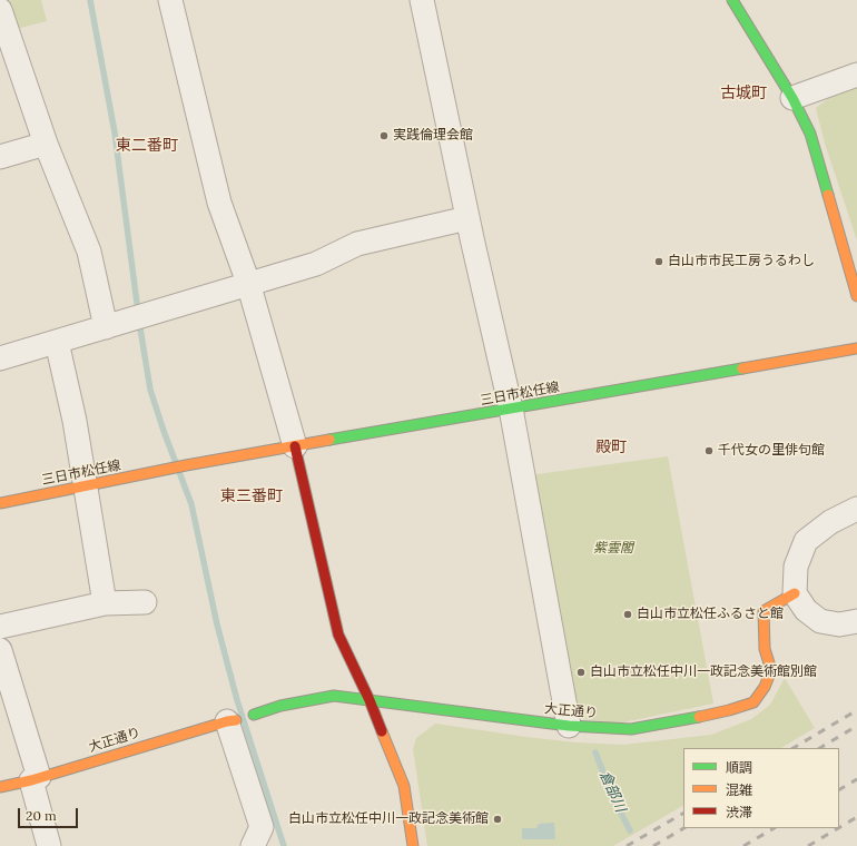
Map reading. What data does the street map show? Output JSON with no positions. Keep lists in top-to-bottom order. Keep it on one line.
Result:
{"streets":{"street":["三日市松任線","大正通り"]},"districts":["古城町","東二番町","殿町","東三番町"],"water":["倉部川"],"parks":["紫雲閣"],"places":["実践倫理会館","白山市市民工房うるわし","千代女の里俳句館","白山市立松任ふるさと館","白山市立松任中川一政記念美術館別館","白山市立松任中川一政記念美術館"],"legend":["順調","混雑","渋滞"],"scale_bar":"20 m"}
